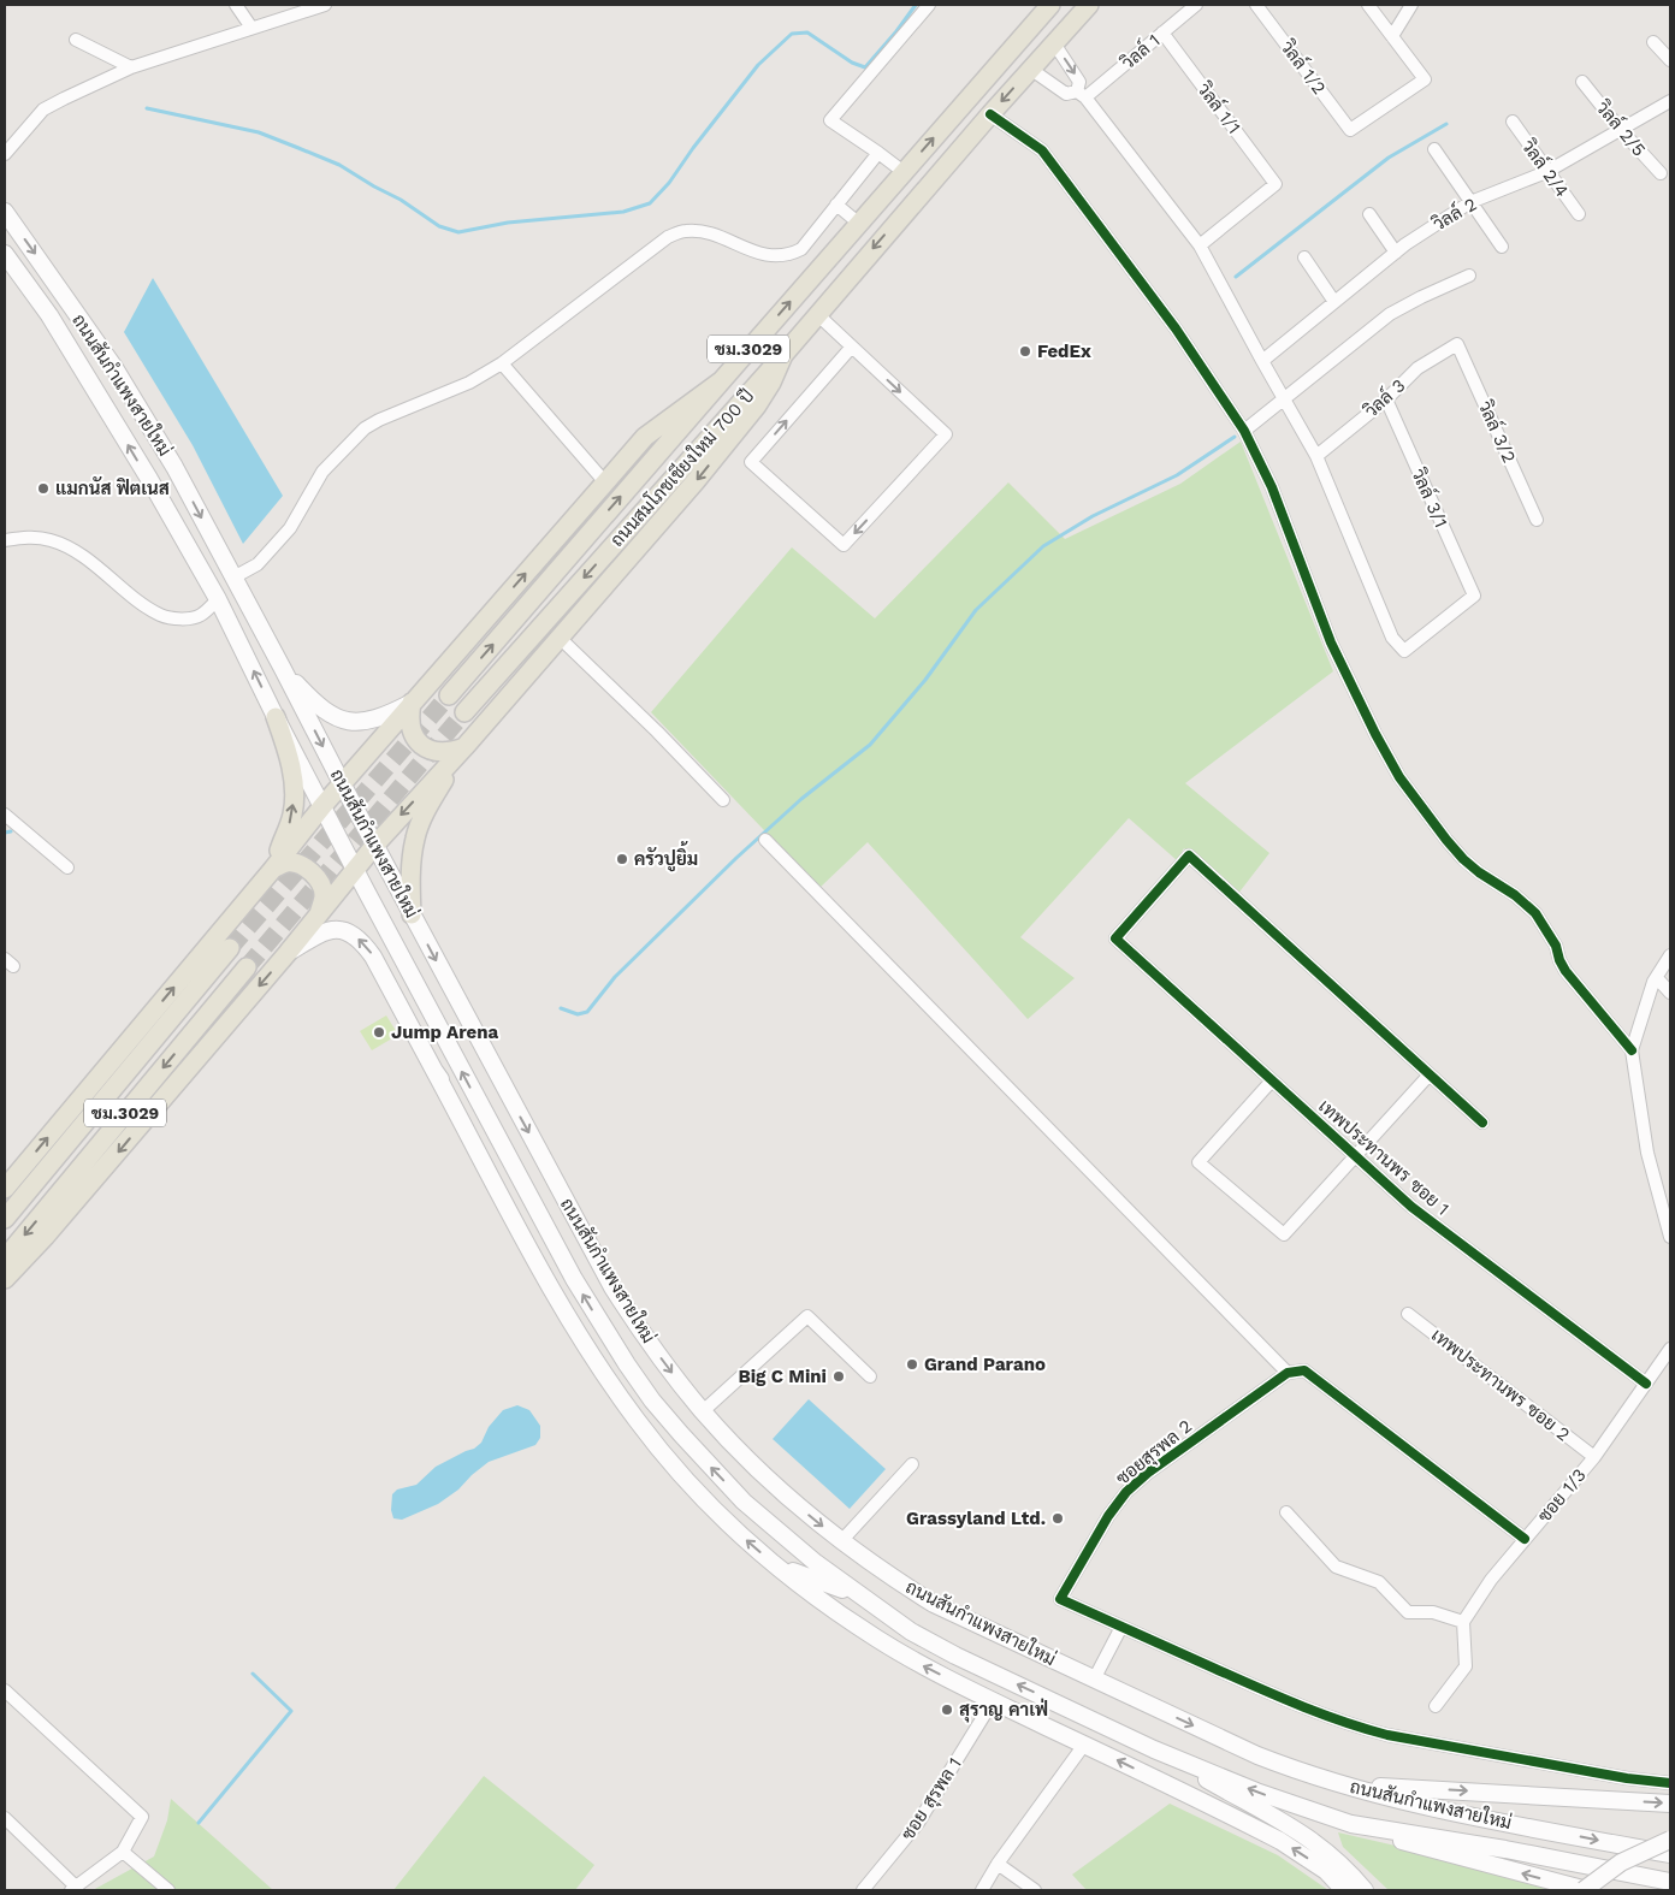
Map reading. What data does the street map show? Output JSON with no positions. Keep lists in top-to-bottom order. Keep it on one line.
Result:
{"streets":{"main road":["ชม.3029","ถนนสันกำแพงสายใหม่","ถนนสมโภชเชียงใหม่ 700 ปี"],"street":["วิลล์ 1","วิลล์ 1/2","วิลล์ 1/1","วิลล์ 2/5","วิลล์ 2/4","วิลล์ 2","วิลล์ 3","วิลล์ 3/2","วิลล์ 3/1","เทพประทานพร ซอย 1","เทพประทานพร ซอย 2","ซอยสุรพล 2","ซอย 1/3","ซอย สุรพล 1"]},"crossings":[["วิลล์ 1","วิลล์ 1/1"],["วิลล์ 2/5","วิลล์ 2"],["วิลล์ 2/4","วิลล์ 2"],["วิลล์ 3","วิลล์ 3/2"],["วิลล์ 3","วิลล์ 3/1"],["เทพประทานพร ซอย 1","ซอย 1/3"],["เทพประทานพร ซอย 2","ซอย 1/3"],["ซอยสุรพล 2","ซอย 1/3"]],"places":["FedEx","แมกนัส ฟิตเนส","ครัวปูยิ้ม","Jump Arena","Grand Parano","Big C Mini","Grassyland Ltd.","สุราญ คาเฟ่"]}
